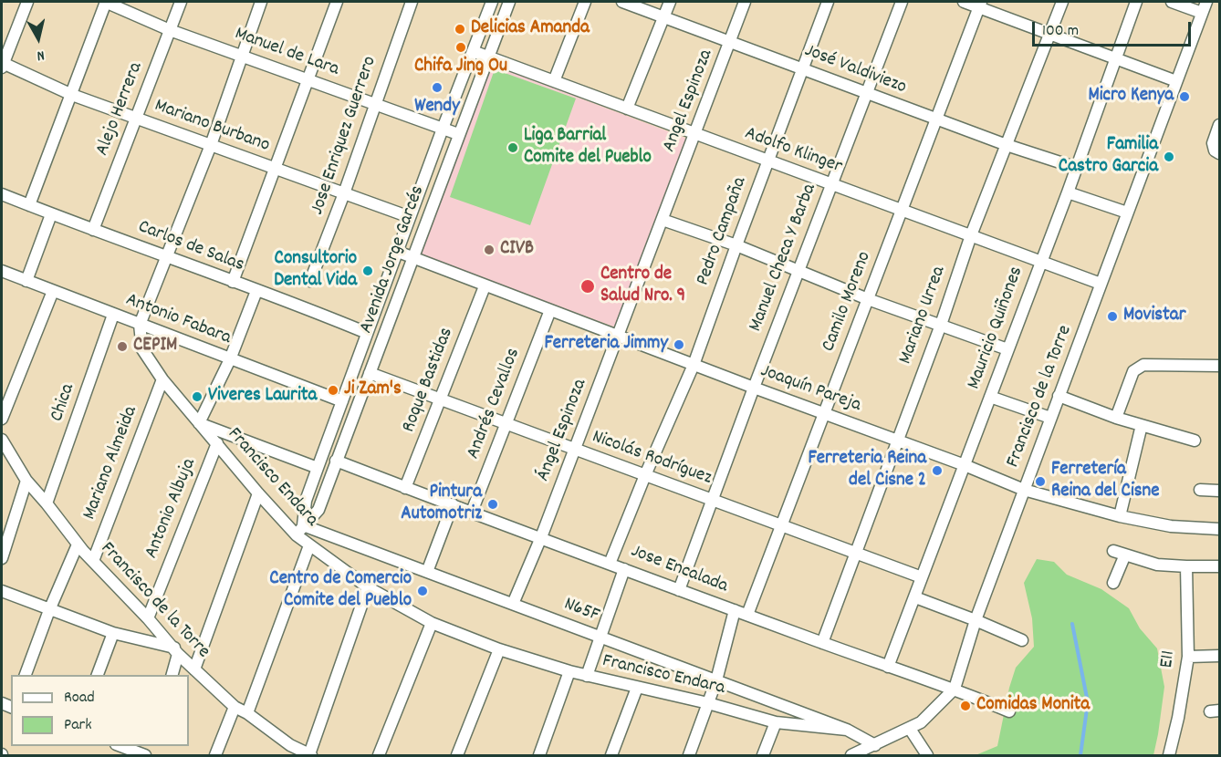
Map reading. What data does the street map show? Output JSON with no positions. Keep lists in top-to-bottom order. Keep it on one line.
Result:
{"streets":{"street":["Manuel de Lara","José Valdiviezo","Angel Espinoza","Alejo Herrera","Mariano Burbano","Jose Enriquez Guerrero","Adolfo Klinger","Pedro Campaña","Carlos de Salas","Manuel Checa Y Barba","Avenida Jorge Garcés","Camilo Moreno","Mariano Urrea","Antonio Fabara","Mauricio Quiñones","Roque Bastidas","Joaquín Pareja","Francisco de la Torre","Chica","Andrés Cevallos","Ángel Espinoza","Nicolás Rodríguez","Mariano Almeida","Francisco Endara","Antonio Albuja","Jose Encalada","N65F","E11"]},"crossings":[["Manuel de Lara","Alejo Herrera"],["Manuel de Lara","Jose Enriquez Guerrero"],["Manuel de Lara","Avenida Jorge Garcés"],["José Valdiviezo","Angel Espinoza"],["José Valdiviezo","Pedro Campaña"],["José Valdiviezo","Manuel Checa Y Barba"],["José Valdiviezo","Camilo Moreno"],["José Valdiviezo","Mariano Urrea"],["José Valdiviezo","Mauricio Quiñones"],["Angel Espinoza","Adolfo Klinger"],["Angel Espinoza","Joaquín Pareja"],["Angel Espinoza","Ángel Espinoza"],["Alejo Herrera","Mariano Burbano"],["Alejo Herrera","Carlos de Salas"],["Mariano Burbano","Jose Enriquez Guerrero"],["Mariano Burbano","Avenida Jorge Garcés"],["Adolfo Klinger","Pedro Campaña"],["Adolfo Klinger","Manuel Checa Y Barba"],["Adolfo Klinger","Avenida Jorge Garcés"],["Adolfo Klinger","Camilo Moreno"],["Adolfo Klinger","Mariano Urrea"],["Adolfo Klinger","Mauricio Quiñones"],["Adolfo Klinger","Francisco de la Torre"],["Pedro Campaña","Joaquín Pareja"],["Pedro Campaña","Nicolás Rodríguez"],["Pedro Campaña","Jose Encalada"],["Carlos de Salas","Avenida Jorge Garcés"],["Manuel Checa Y Barba","Joaquín Pareja"],["Manuel Checa Y Barba","Nicolás Rodríguez"],["Manuel Checa Y Barba","Jose Encalada"],["Avenida Jorge Garcés","Antonio Fabara"],["Avenida Jorge Garcés","Joaquín Pareja"],["Avenida Jorge Garcés","Nicolás Rodríguez"],["Avenida Jorge Garcés","Francisco Endara"],["Avenida Jorge Garcés","Jose Encalada"],["Avenida Jorge Garcés","N65F"],["Camilo Moreno","Joaquín Pareja"],["Camilo Moreno","Nicolás Rodríguez"],["Camilo Moreno","Jose Encalada"],["Mariano Urrea","Joaquín Pareja"],["Mariano Urrea","Nicolás Rodríguez"],["Mariano Urrea","Jose Encalada"],["Antonio Fabara","Chica"],["Antonio Fabara","Francisco Endara"],["Mauricio Quiñones","Joaquín Pareja"],["Mauricio Quiñones","Nicolás Rodríguez"],["Mauricio Quiñones","Jose Encalada"],["Roque Bastidas","Joaquín Pareja"],["Roque Bastidas","Nicolás Rodríguez"],["Roque Bastidas","Jose Encalada"],["Joaquín Pareja","Francisco de la Torre"],["Joaquín Pareja","Andrés Cevallos"],["Joaquín Pareja","Ángel Espinoza"],["Francisco de la Torre","Chica"],["Francisco de la Torre","Mariano Almeida"],["Francisco de la Torre","Antonio Albuja"],["Francisco de la Torre","Jose Encalada"],["Andrés Cevallos","Nicolás Rodríguez"],["Andrés Cevallos","Jose Encalada"],["Ángel Espinoza","Nicolás Rodríguez"],["Ángel Espinoza","Jose Encalada"],["Mariano Almeida","Francisco Endara"],["Francisco Endara","Antonio Albuja"],["Francisco Endara","N65F"]],"places":["Delicias Amanda","Chifa Jing Ou","Wendy","Micro Kenya","Liga Barrial Comite del Pueblo","Familia Castro Garcia","CIVB","Consultorio Dental Vida","Centro de Salud Nro. 9","Movistar","Ferreteria Jimmy","CEPIM","Ji Zam's","Viveres Laurita","Ferreteria Reina del Cisne 2","Ferretería Reina del Cisne","Pintura Automotriz","Centro de Comercio Comite del Pueblo","Comidas Monita"],"legend":["Road","Park"],"scale_bar":"100 m","north":"bottom"}
